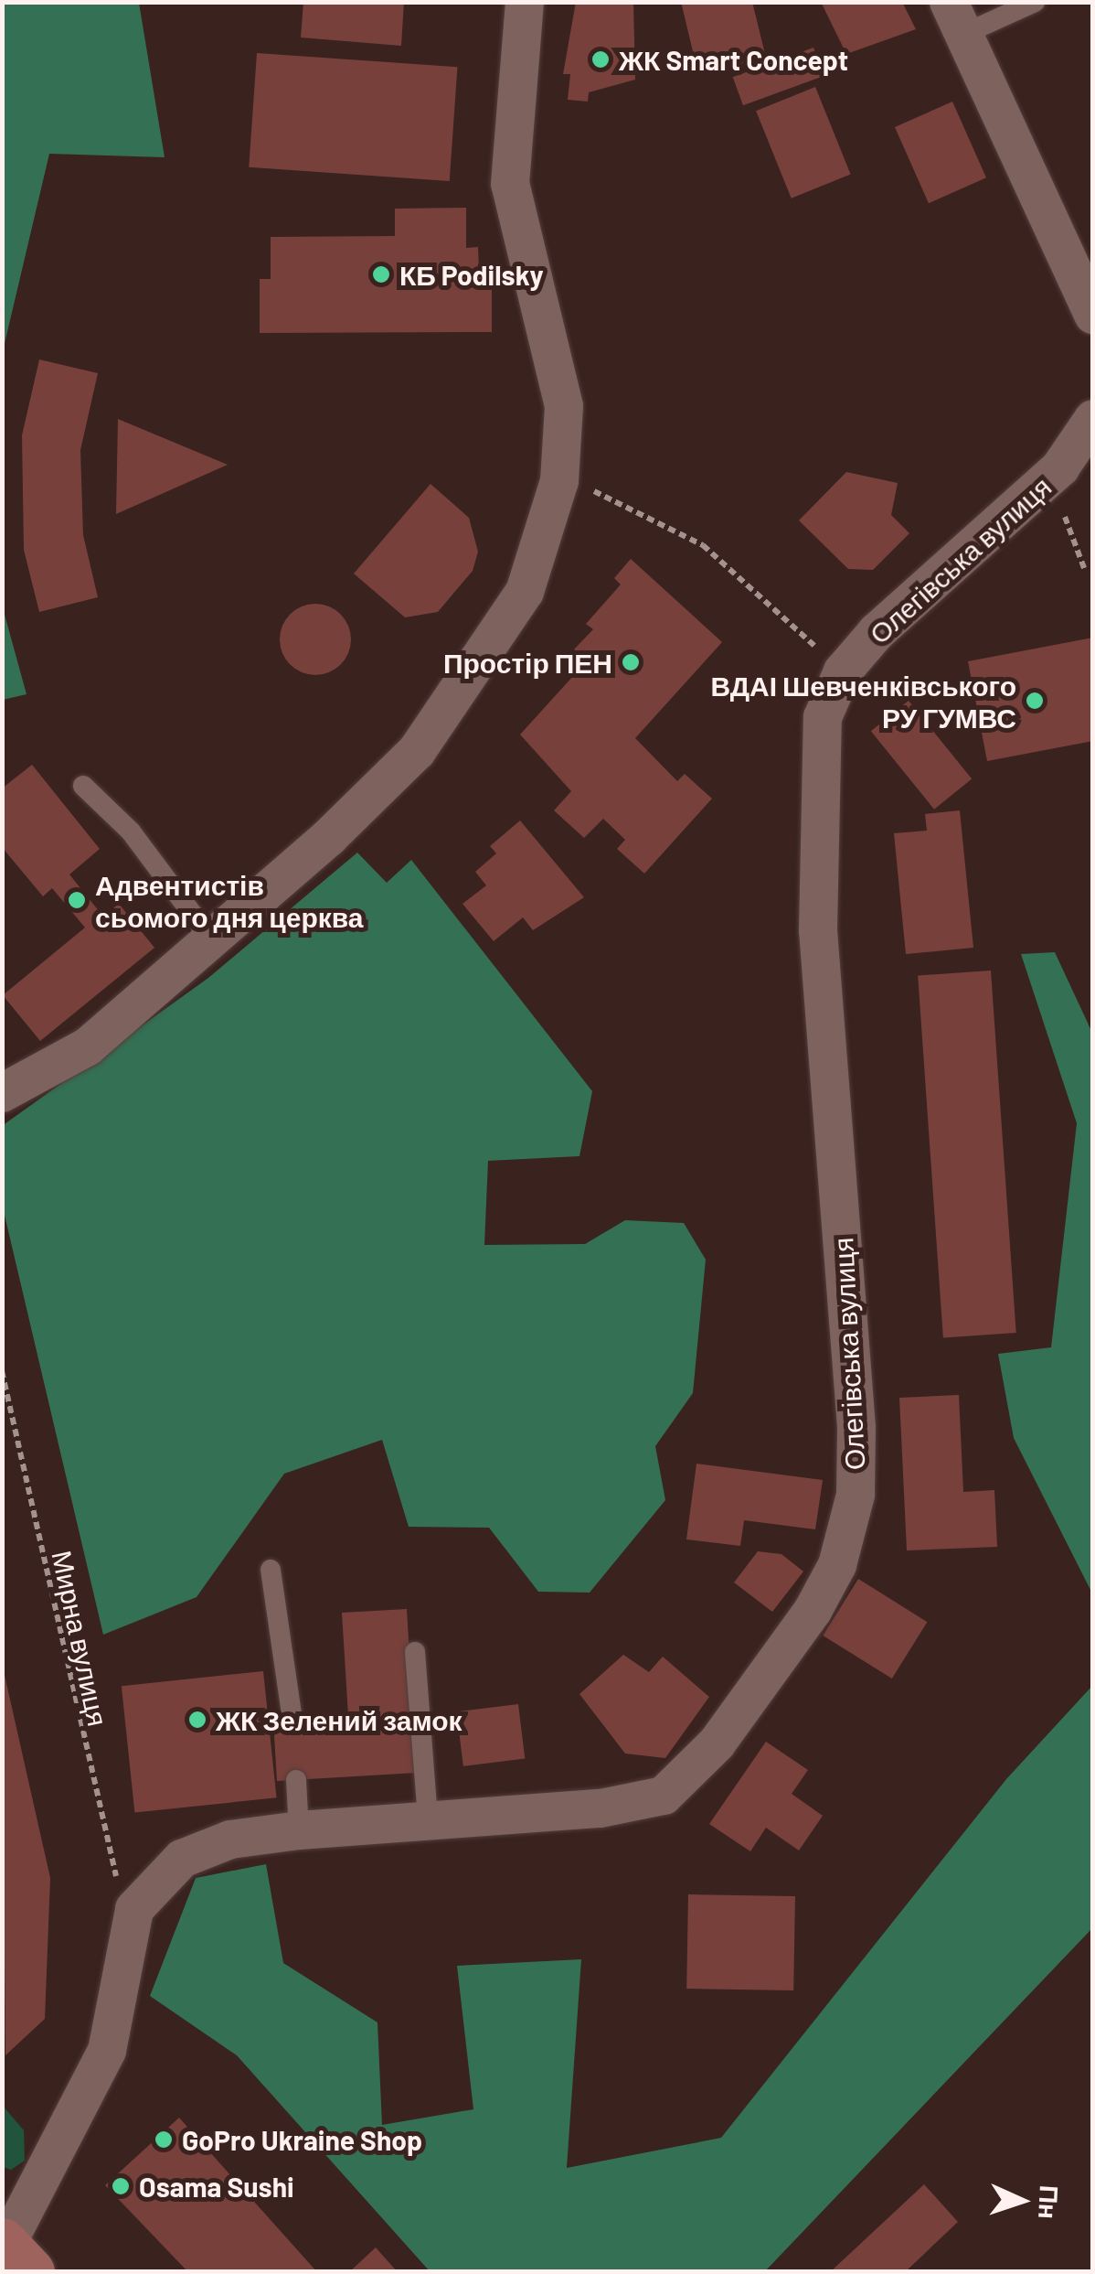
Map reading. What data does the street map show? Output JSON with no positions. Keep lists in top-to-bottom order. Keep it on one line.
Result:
{"streets":{"street":["Олегівська вулиця"],"path":["Мирна вулиця"]},"crossings":[["Олегівська вулиця","Мирна вулиця"]],"places":["ЖК Smart Concept","КБ Podilsky","Простір ПЕН","ВДАІ Шевченківського РУ ГУМВС","Адвентистів сьомого дня церква","ЖК Зелений замок","GoPro Ukraine Shop","Osama Sushi"],"north":"right"}
